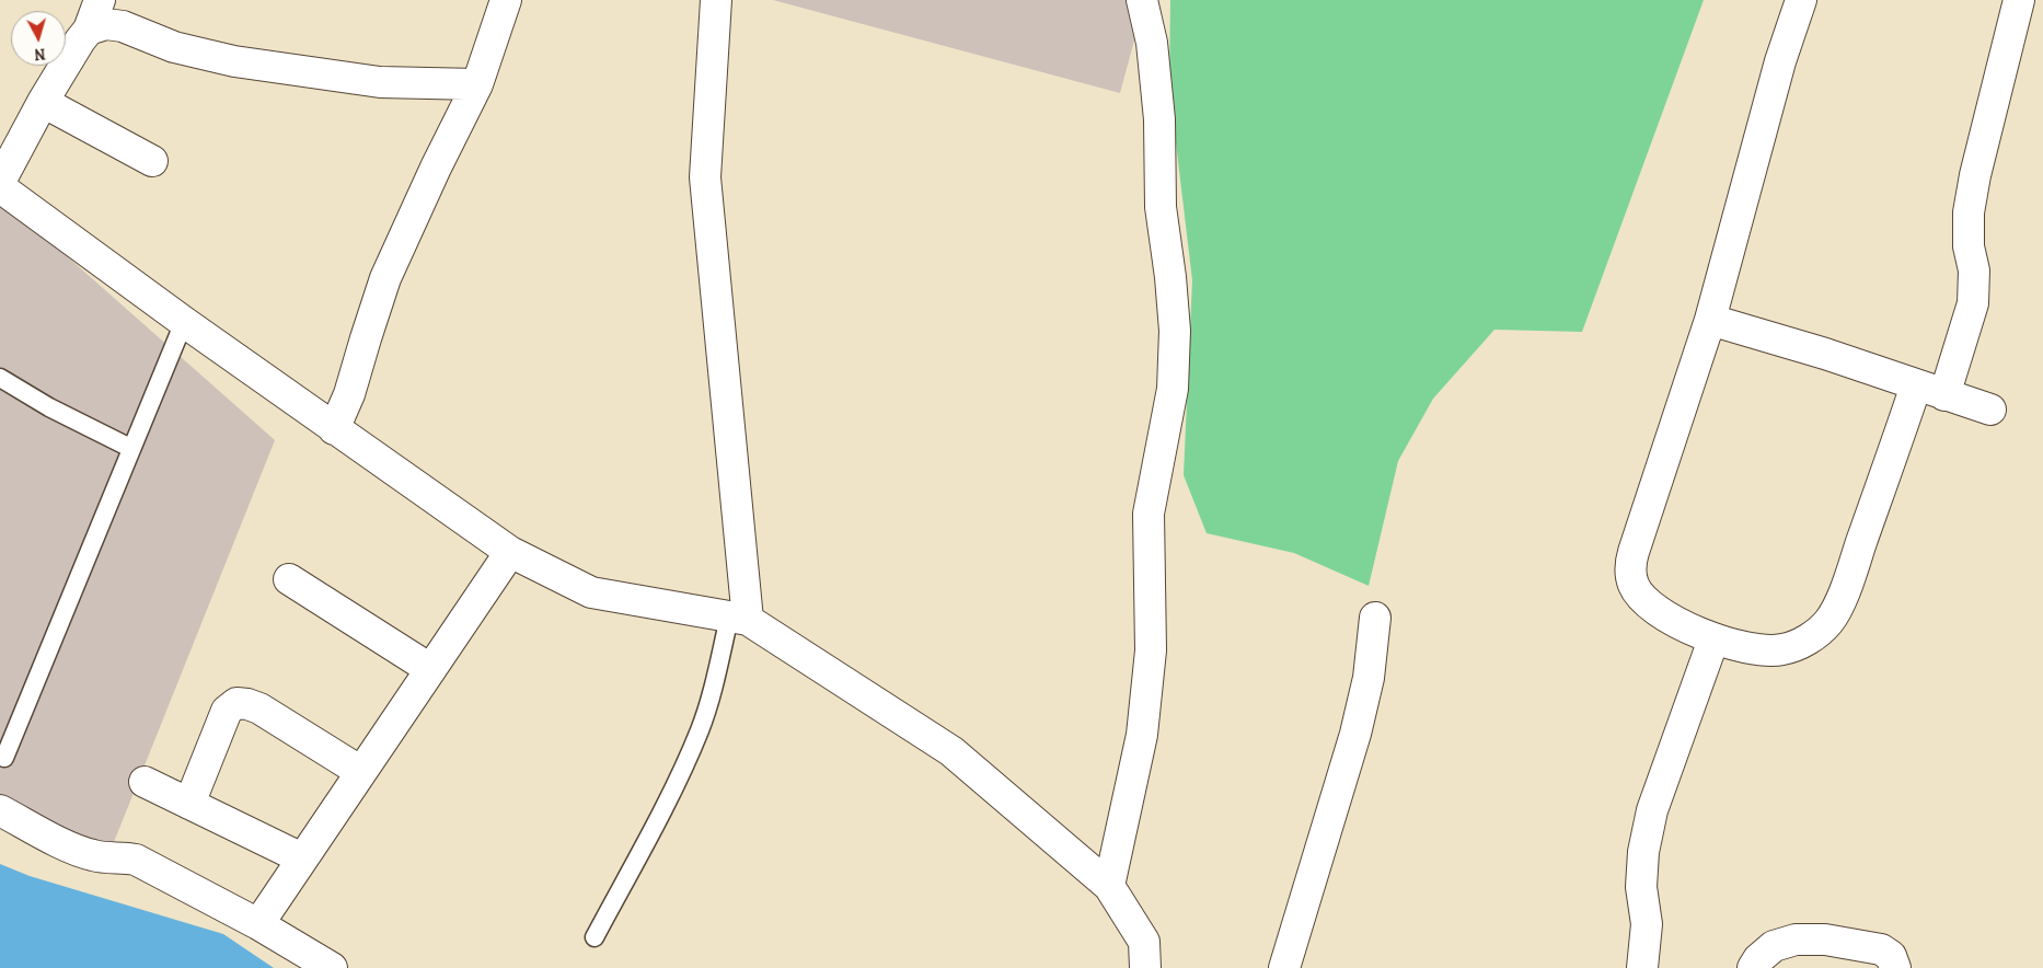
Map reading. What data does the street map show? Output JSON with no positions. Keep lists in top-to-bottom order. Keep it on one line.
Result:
{"north":"bottom"}
